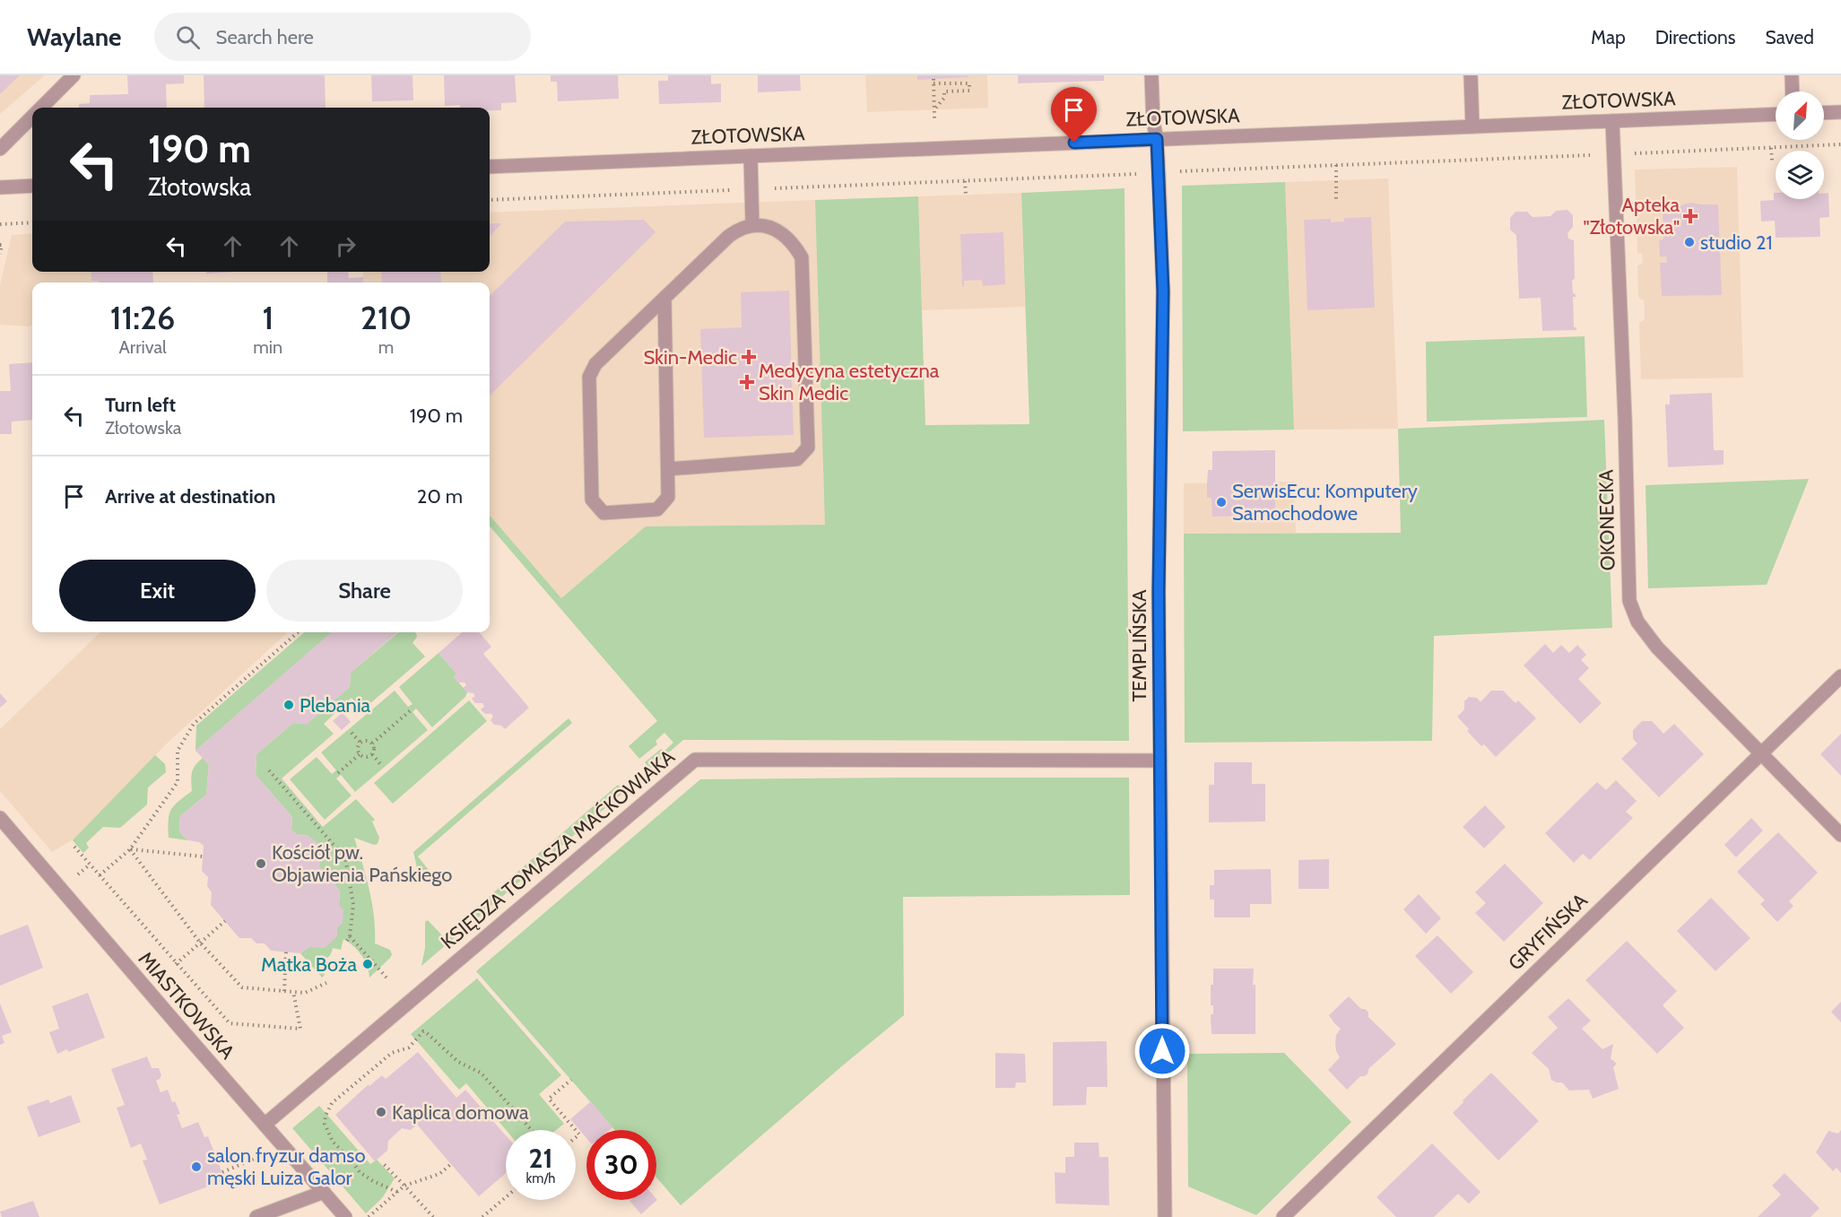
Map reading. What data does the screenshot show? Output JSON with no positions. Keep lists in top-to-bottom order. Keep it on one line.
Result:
{"streets":{"street":["ZŁOTOWSKA","OKONECKA","TEMPLIŃSKA","KSIĘDZA TOMASZA MAĆKOWIAKA","GRYFIŃSKA","MIASTKOWSKA"]},"crossings":[["ZŁOTOWSKA","OKONECKA"],["ZŁOTOWSKA","TEMPLIŃSKA"],["OKONECKA","GRYFIŃSKA"],["TEMPLIŃSKA","KSIĘDZA TOMASZA MAĆKOWIAKA"],["KSIĘDZA TOMASZA MAĆKOWIAKA","MIASTKOWSKA"]],"places":{"health":["Apteka \"Złotowska\"","Skin-Medic","Medycyna estetyczna Skin Medic"],"other":["studio 21","SerwisEcu: Komputery Samochodowe","Plebania","Kościół pw. Objawienia Pańskiego","Matka Boża","Kaplica domowa","salon fryzur damso męski Luiza Galor"]},"north":"top right","page":{"header":"Waylane","search":"Search here","nav":["Map","Directions","Saved"],"turn":["190 m","Złotowska"],"eta":["11:26","Arrival","1","min","210","m"],"list":[{"name":"Turn left","note":"Złotowska","value":"190 m"},{"name":"Arrive at destination","value":"20 m"}],"buttons":["Exit","Share"],"speed":"21 km/h","limit":"30"}}
